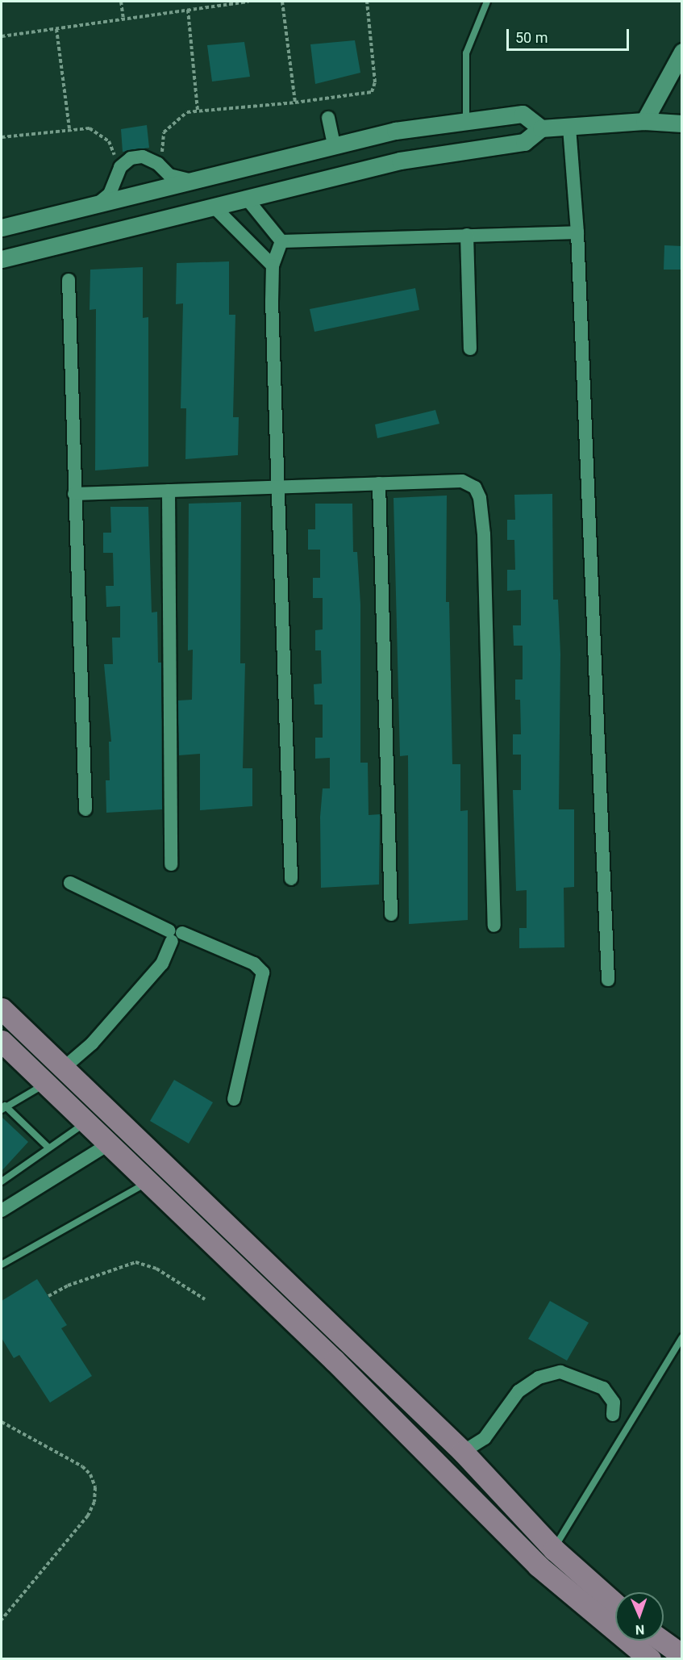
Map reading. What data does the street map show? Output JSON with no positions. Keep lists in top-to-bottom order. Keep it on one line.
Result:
{"scale_bar":"50 m","north":"bottom"}
